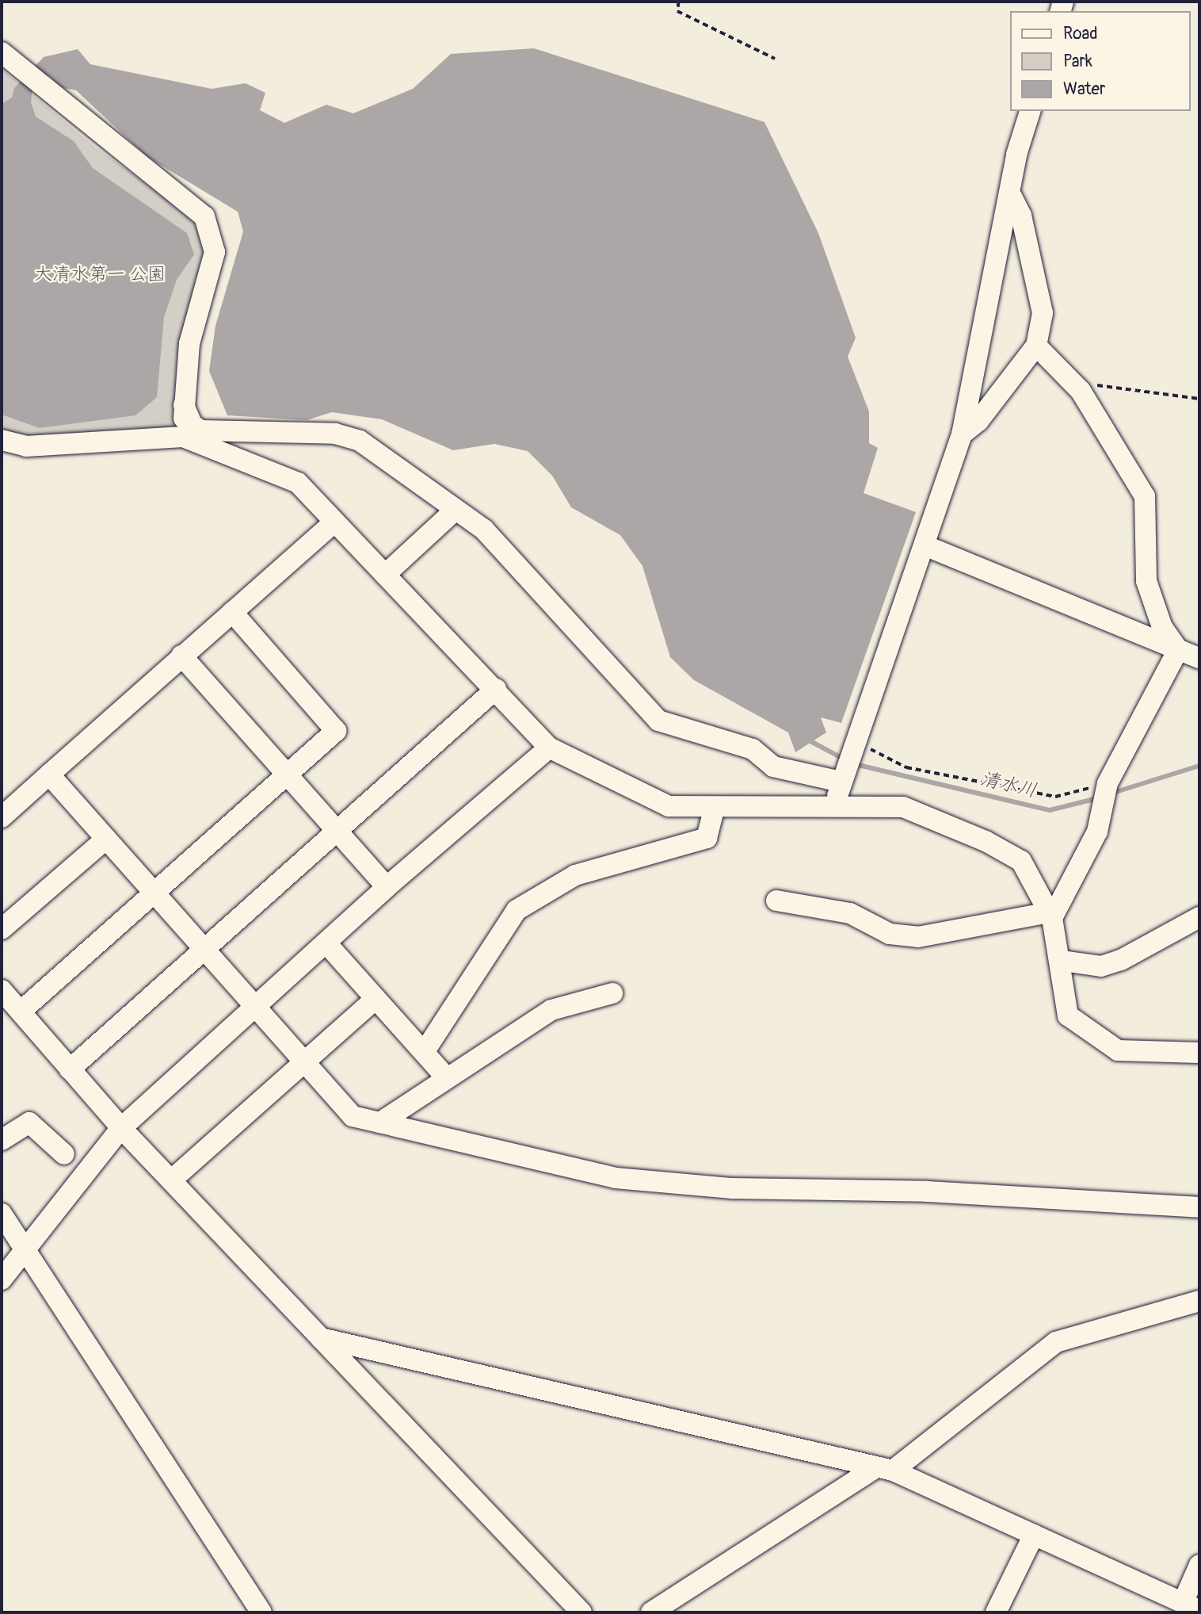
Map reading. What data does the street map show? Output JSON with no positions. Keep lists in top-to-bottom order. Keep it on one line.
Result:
{"water":["清水川"],"parks":["大清水第一 公園"],"legend":["Road","Park","Water"]}
